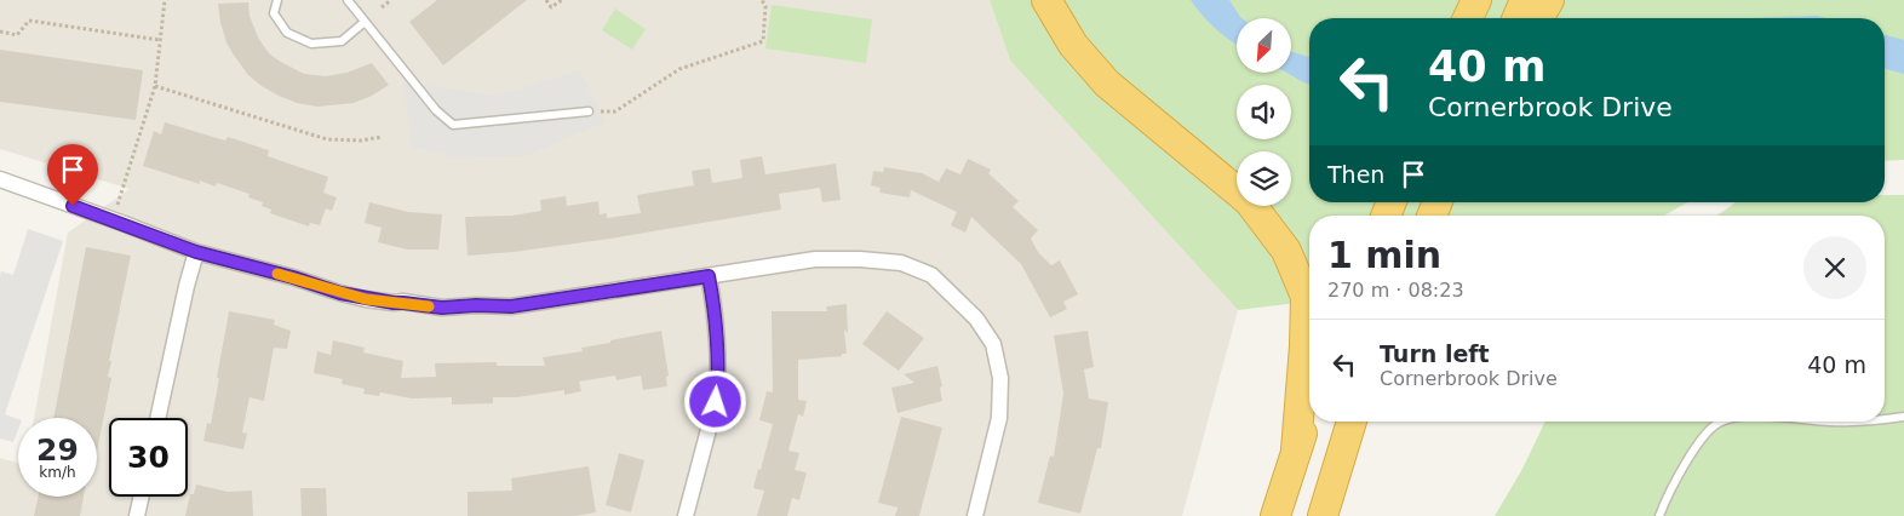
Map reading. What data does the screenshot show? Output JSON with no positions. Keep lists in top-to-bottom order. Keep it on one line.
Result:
{"north":"bottom left","page":{"turn":["40 m","Cornerbrook Drive"],"then":"Then","heading":["1 min","270 m · 08:23"],"list":[{"name":"Turn left","note":"Cornerbrook Drive","value":"40 m"}],"speed":"29 km/h","limit":"30"}}
